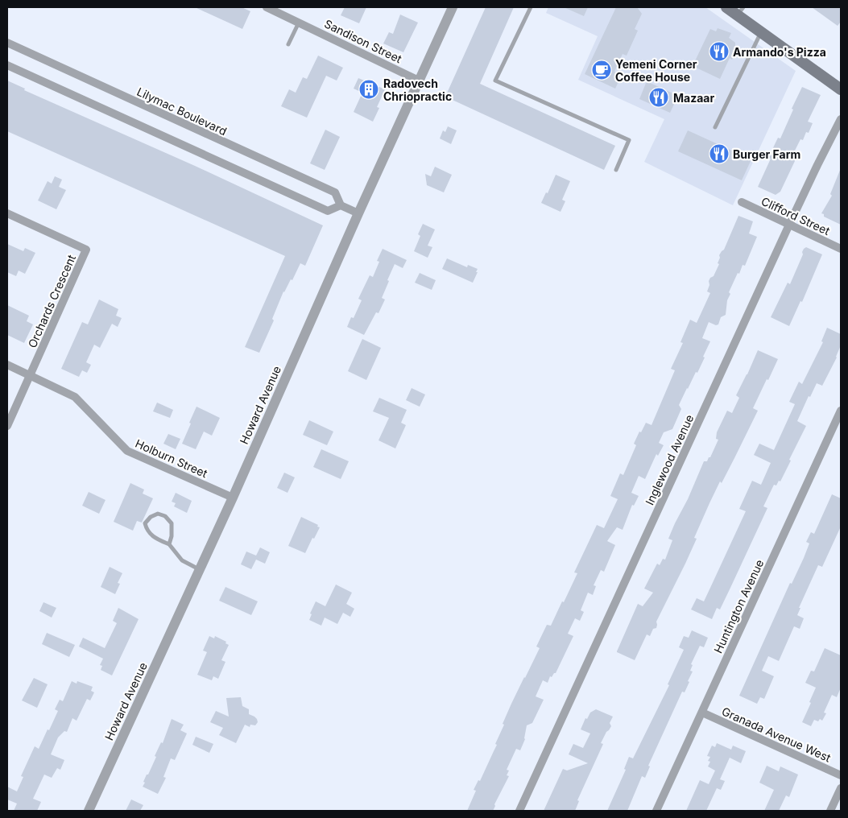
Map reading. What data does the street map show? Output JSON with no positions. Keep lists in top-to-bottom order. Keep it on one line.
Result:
{"streets":{"street":["Sandison Street","Lilymac Boulevard","Clifford Street","Orchards Crescent","Howard Avenue","Holburn Street","Inglewood Avenue","Huntington Avenue","Granada Avenue West"]},"crossings":[["Sandison Street","Howard Avenue"],["Lilymac Boulevard","Howard Avenue"],["Clifford Street","Inglewood Avenue"],["Orchards Crescent","Holburn Street"],["Howard Avenue","Holburn Street"],["Huntington Avenue","Granada Avenue West"]],"places":{"restaurant":["Armando's Pizza","Mazaar","Burger Farm"],"cafe":["Yemeni Corner Coffee House"],"building":["Radovech Chriopractic"]}}
